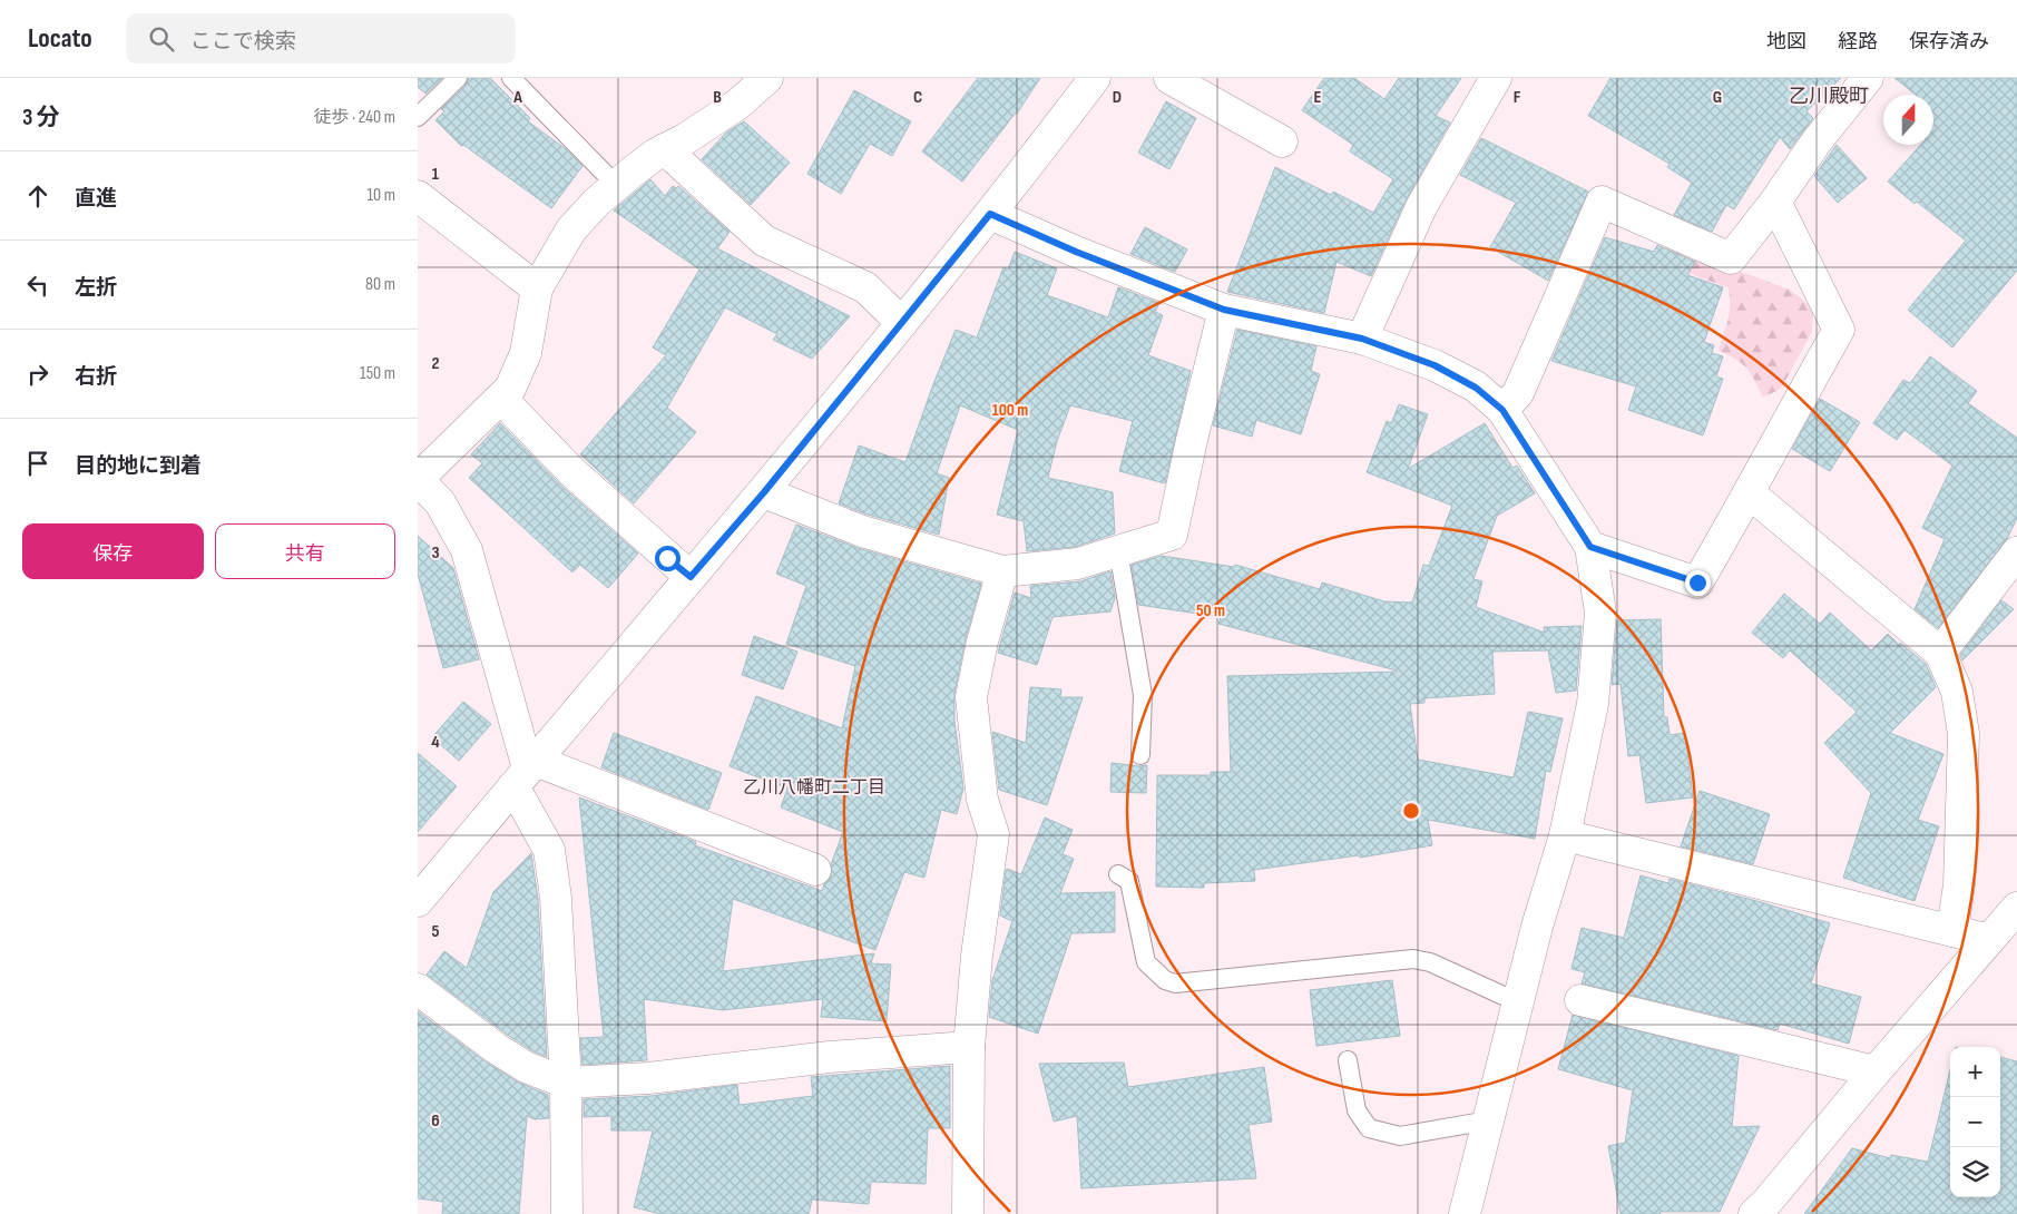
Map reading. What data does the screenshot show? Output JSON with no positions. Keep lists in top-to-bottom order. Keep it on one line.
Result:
{"districts":["乙川殿町","乙川八幡町二丁目"],"north":"top","page":{"header":"Locato","search":"ここで検索","nav":["地図","経路","保存済み"],"heading":["3 分","徒歩 · 240 m"],"list":[["直進","10 m"],["左折","80 m"],["右折","150 m"],"目的地に到着"],"buttons":["保存","共有"],"map_buttons":["+","−"]},"grid":{"columns":["A","B","C","D","E","F","G"],"rows":["1","2","3","4","5","6"]},"rings":["100 m","50 m"]}
